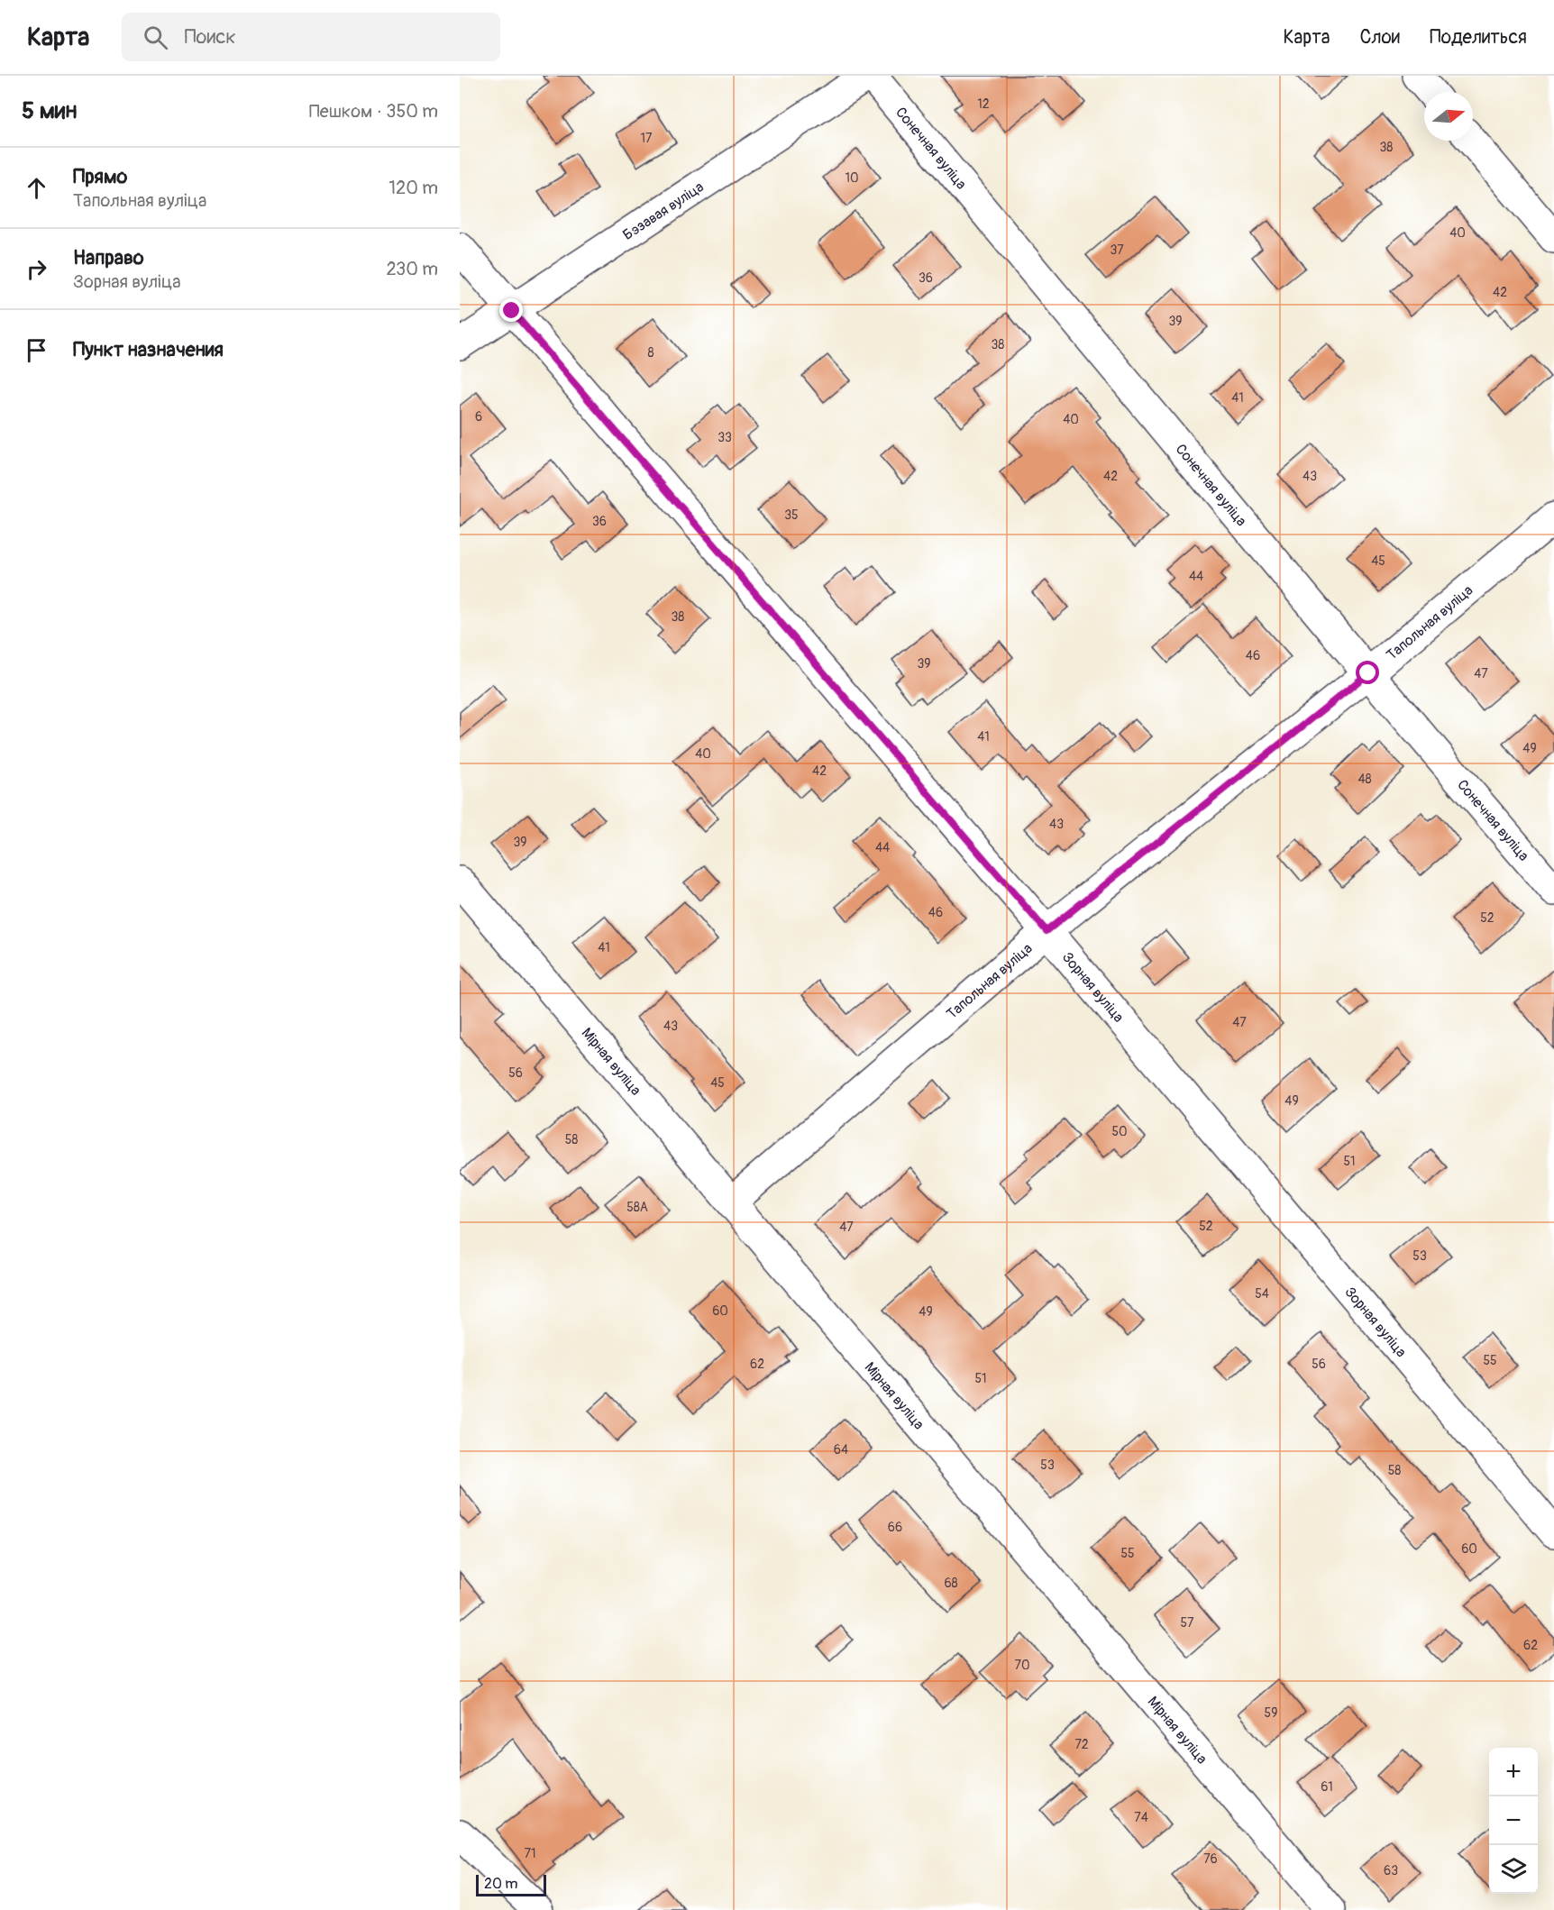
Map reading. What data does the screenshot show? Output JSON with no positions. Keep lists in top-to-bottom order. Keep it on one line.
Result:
{"streets":{"street":["Сонечная вуліца","Бэзавая вуліца","Тапольная вуліца","Зорная вуліца","Мірная вуліца"]},"crossings":[["Сонечная вуліца","Бэзавая вуліца"],["Сонечная вуліца","Тапольная вуліца"],["Бэзавая вуліца","Зорная вуліца"],["Тапольная вуліца","Зорная вуліца"],["Тапольная вуліца","Мірная вуліца"]],"house_numbers":["12","17","38","10","40","37","36","42","39","38","8","41","6","40","33","42","43","35","36","45","44","38","46","39","47","41","49","40","42","48","43","39","44","46","52","41","47","43","56","45","49","50","58","51","58А","52","47","53","54","60","49","55","62","56","51","64","53","58","66","60","55","68","57","62","70","59","72","61","74","71","76","63"],"scale_bar":"20 m","north":"right","page":{"header":"Карта","search":"Поиск","nav":["Карта","Слои","Поделиться"],"heading":["5 мин","Пешком · 350 m"],"list":[["Прямо","Тапольная вуліца","120 m"],["Направо","Зорная вуліца","230 m"],"Пункт назначения"],"map_buttons":["+","−"],"scale":"20 m"}}
